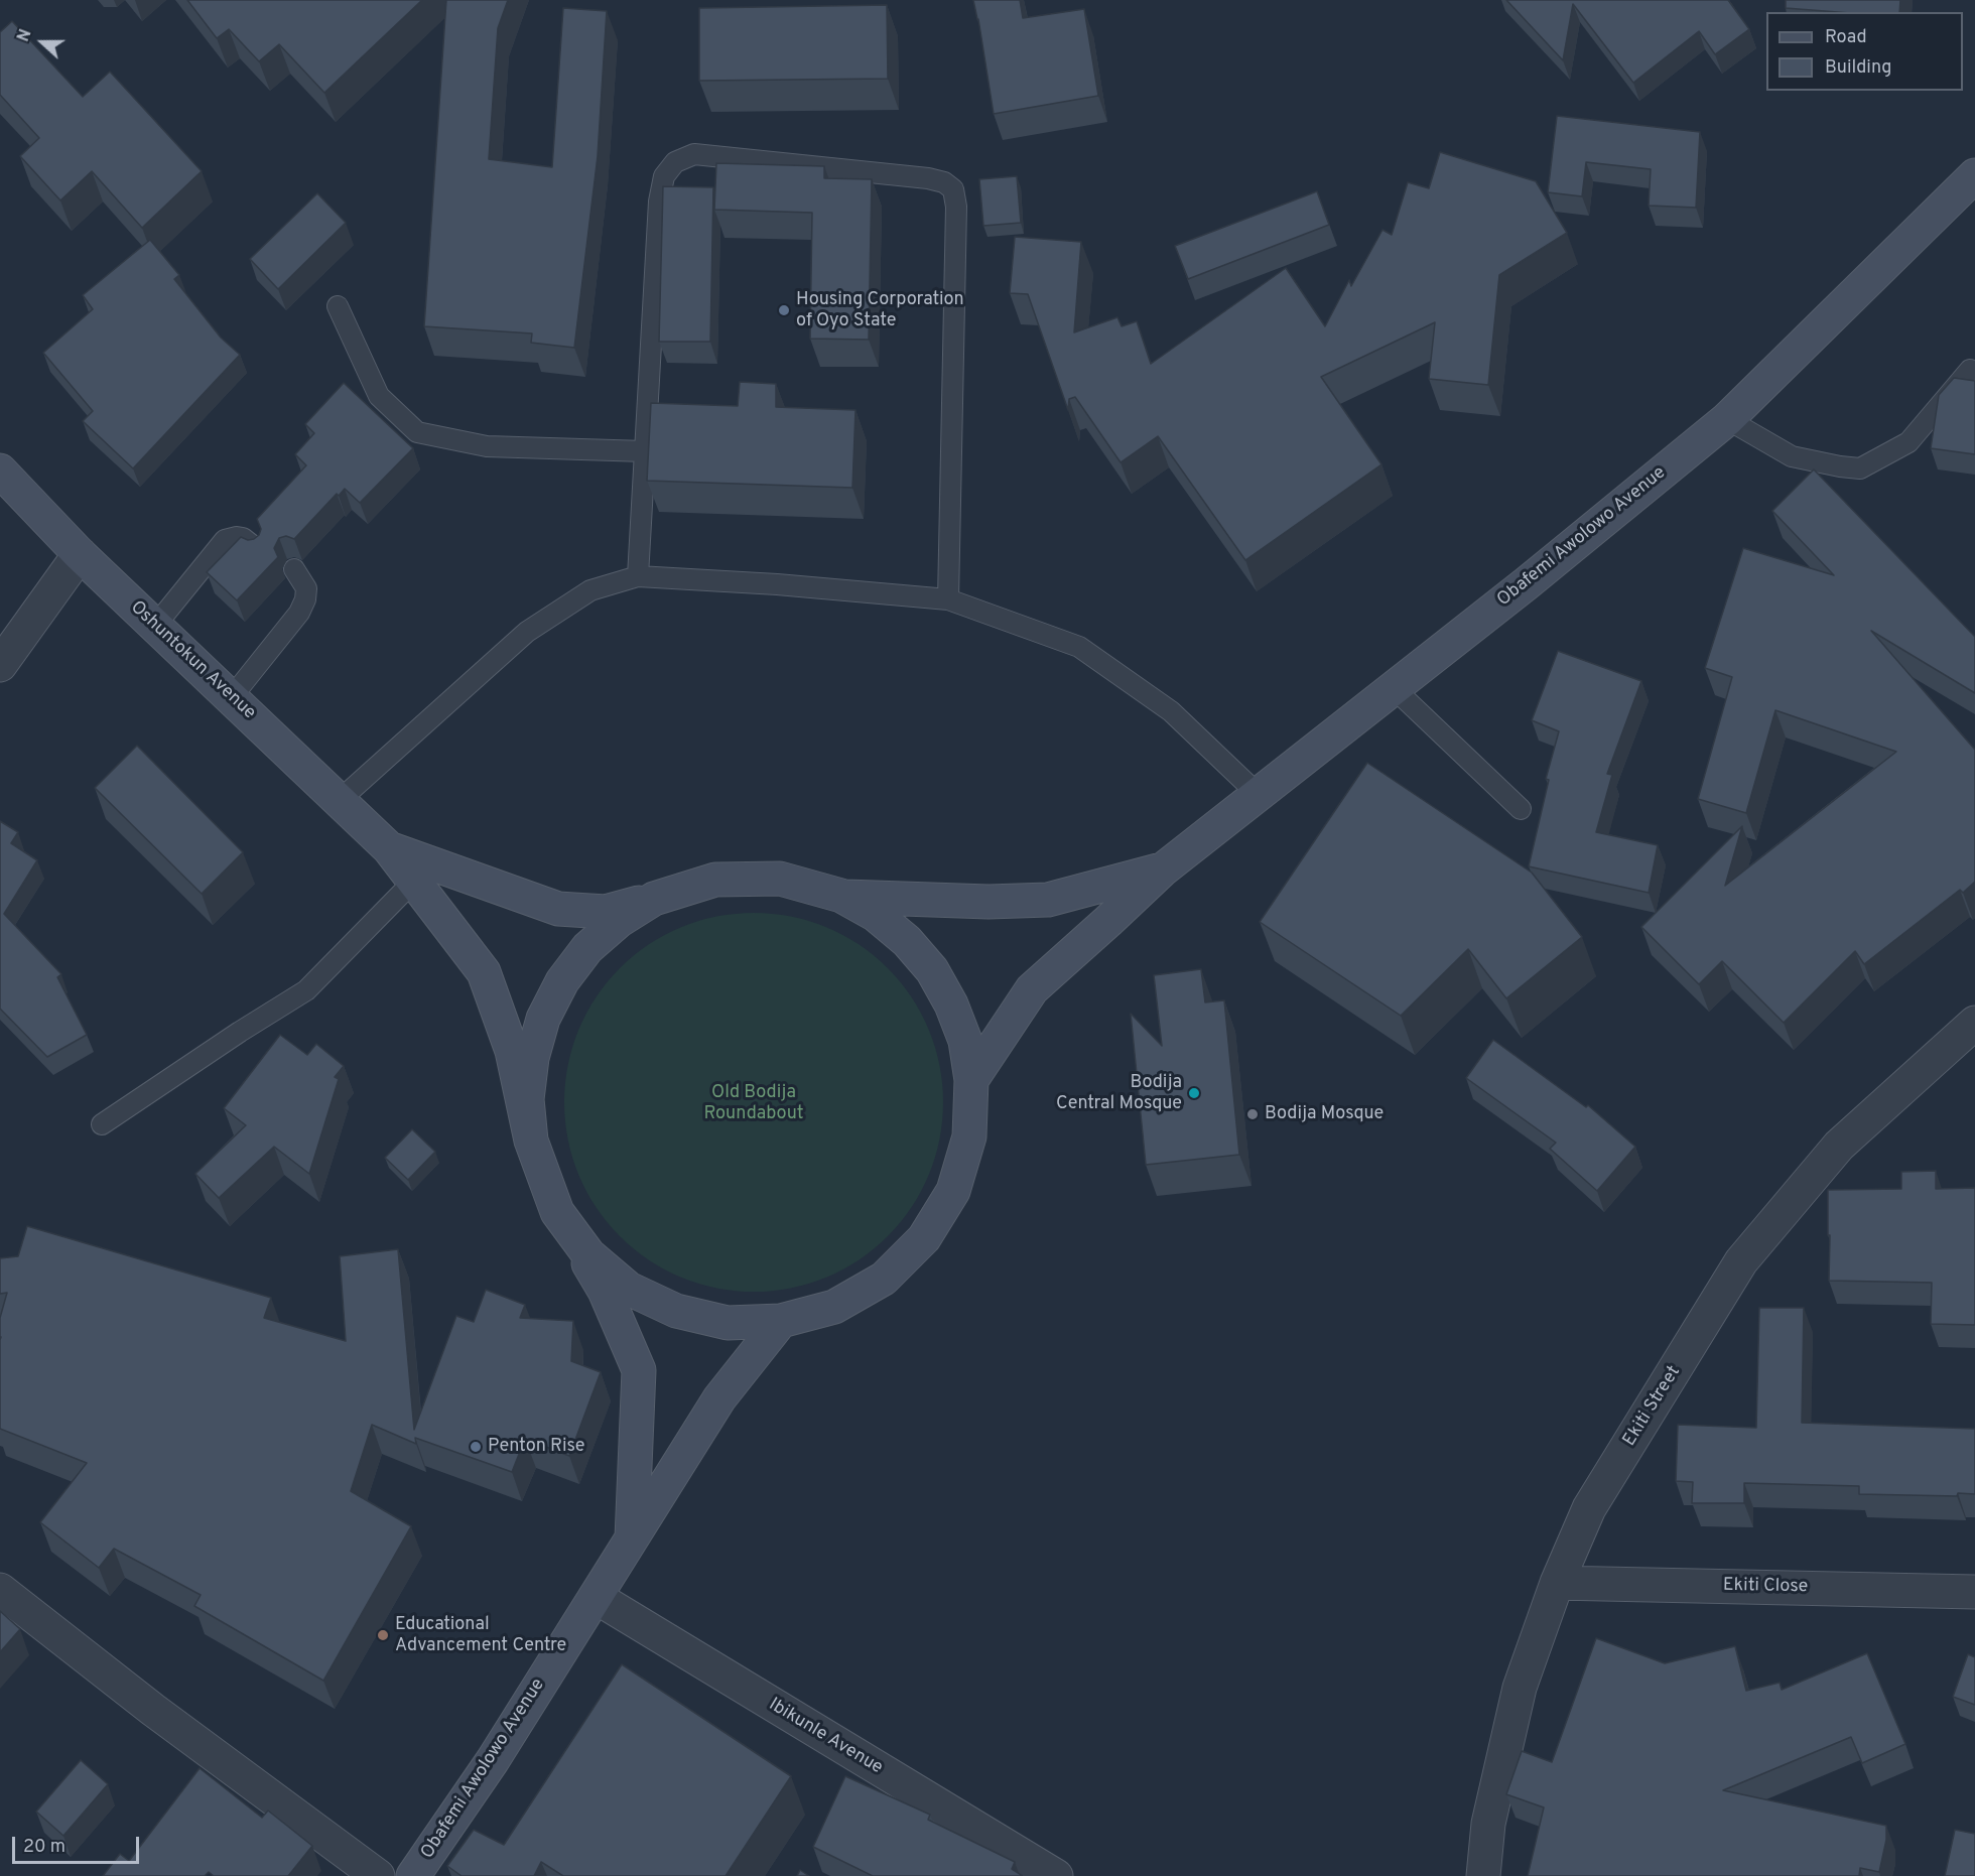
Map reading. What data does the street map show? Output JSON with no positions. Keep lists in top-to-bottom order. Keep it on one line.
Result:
{"streets":{"main road":["Obafemi Awolowo Avenue","Oshuntokun Avenue"],"street":["Ekiti Street","Ekiti Close","Ibikunle Avenue"]},"crossings":[["Obafemi Awolowo Avenue","Ibikunle Avenue"],["Ekiti Street","Ekiti Close"]],"parks":["Old Bodija Roundabout"],"places":["Housing Corporation of Oyo State","Bodija Central Mosque","Bodija Mosque","Penton Rise","Educational Advancement Centre"],"legend":["Road","Building"],"scale_bar":"20 m","north":"left"}
